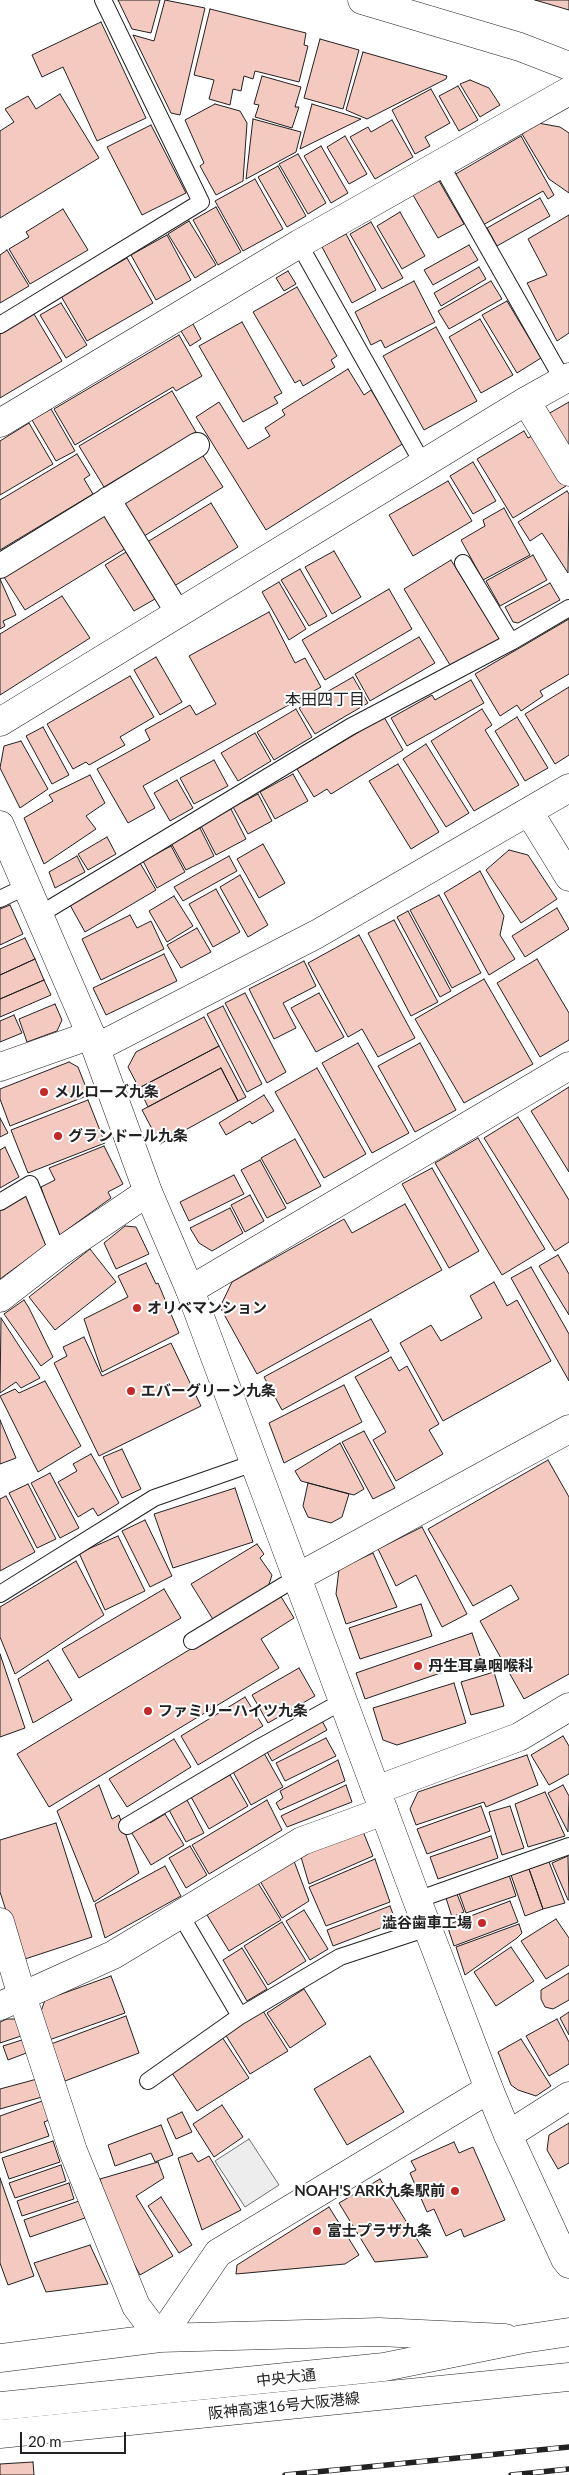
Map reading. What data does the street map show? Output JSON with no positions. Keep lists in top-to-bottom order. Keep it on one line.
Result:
{"streets":{"main road":["中央大通","阪神高速16号大阪港線"]},"districts":["本田四丁目"],"places":["メルローズ九条","グランドール九条","オリベマンション","エバーグリーン九条","丹生耳鼻咽喉科","ファミリーハイツ九条","澁谷歯車工場","NOAH'S ARK九条駅前","富士プラザ九条"],"scale_bar":"20 m"}
